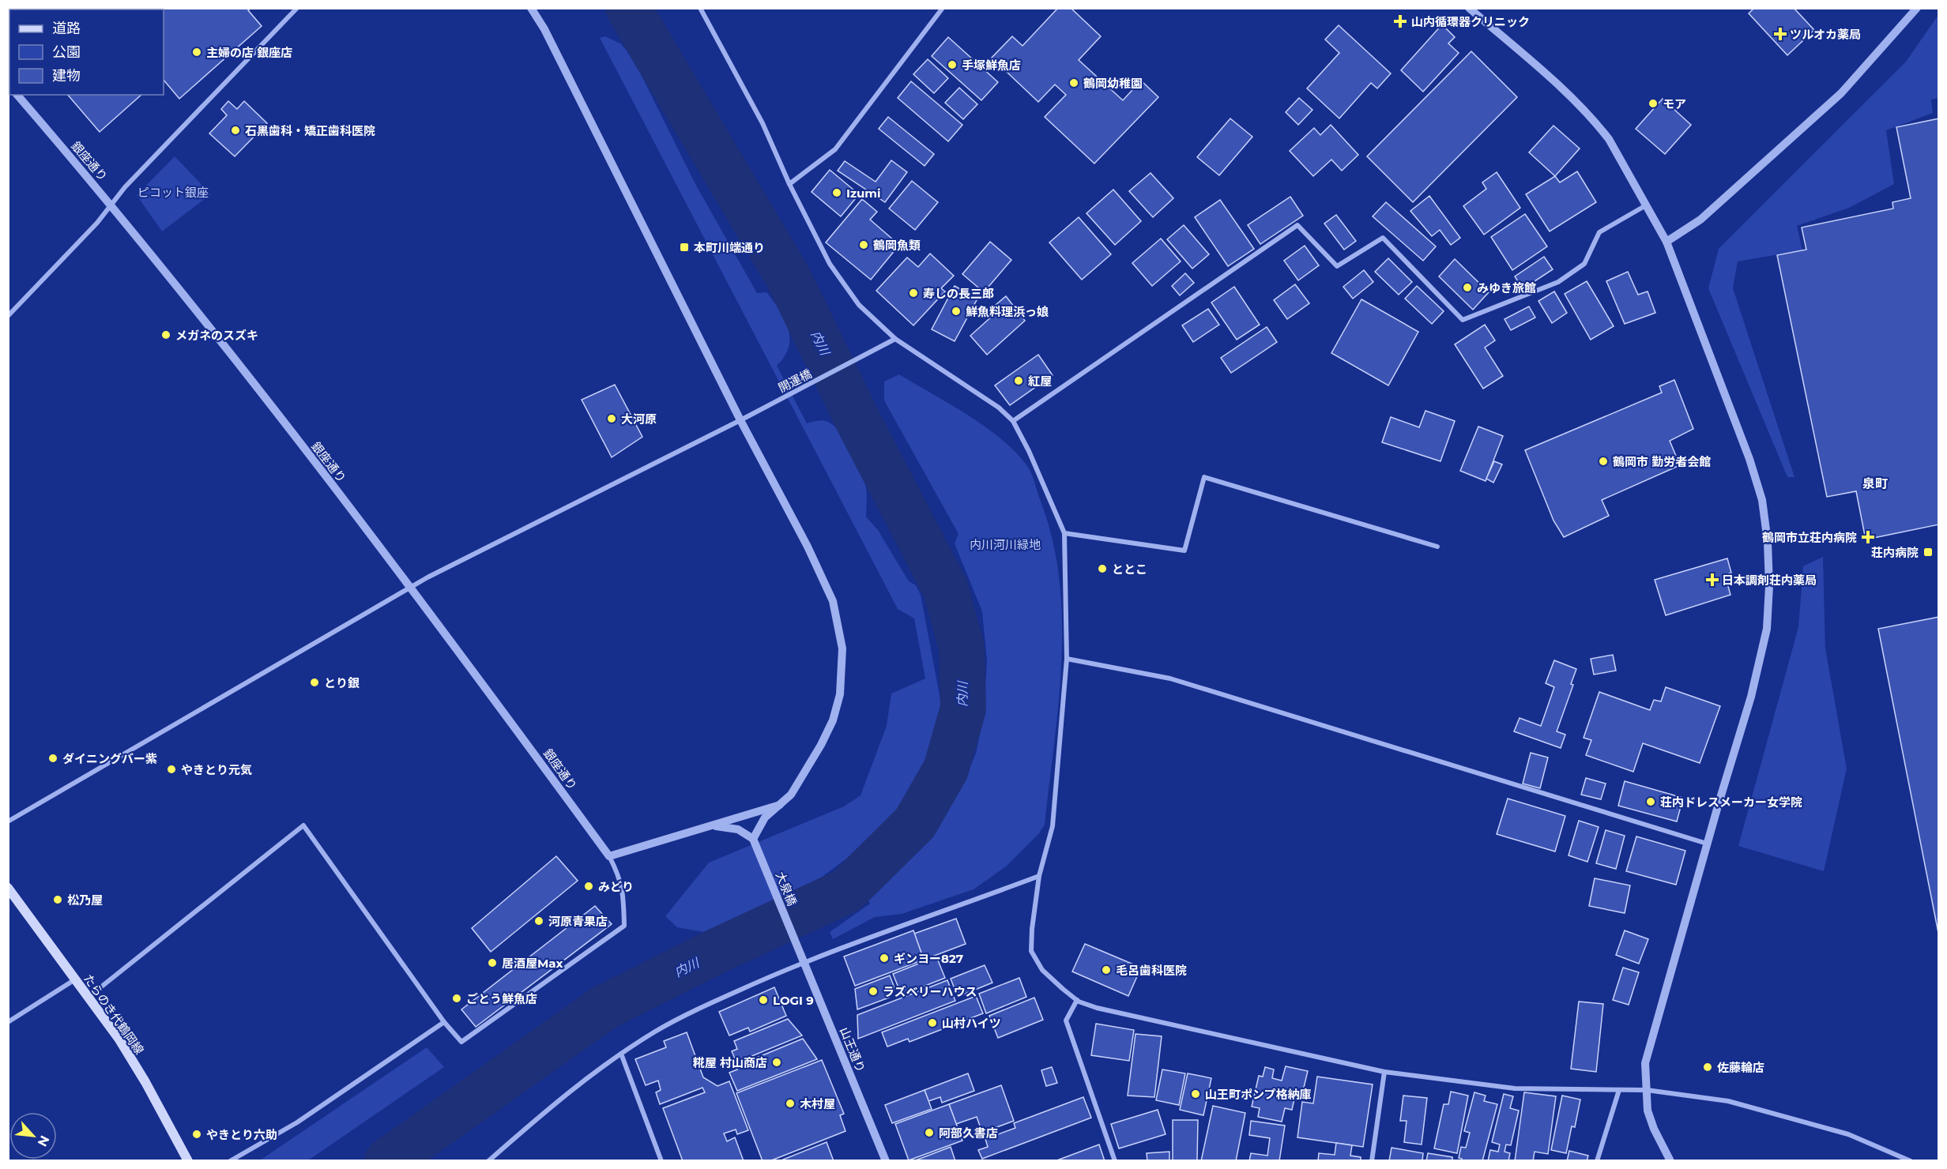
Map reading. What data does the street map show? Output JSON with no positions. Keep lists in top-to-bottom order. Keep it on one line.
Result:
{"streets":{"main road":["たらのき代鶴岡線"],"street":["銀座通り","開運橋","大泉橋","山王通り"]},"crossings":[["銀座通り","開運橋"],["大泉橋","山王通り"]],"districts":["泉町"],"water":["内川"],"parks":["ピコット銀座","内川河川緑地"],"places":{"health":["山内循環器クリニック","ツルオカ薬局","鶴岡市立荘内病院","日本調剤荘内薬局"],"other":["主婦の店 銀座店","手塚鮮魚店","鶴岡幼稚園","モア","石黒歯科・矯正歯科医院","Izumi","鶴岡魚類","みゆき旅館","寿しの長三郎","鮮魚料理浜っ娘","メガネのスズキ","紅屋","大河原","鶴岡市 勤労者会館","ととこ","とり銀","ダイニングバー紫","やきとり元気","荘内ドレスメーカー女学院","みどり","松乃屋","河原青果店","ギンヨー827","居酒屋Max","毛呂歯科医院","ラズベリーハウス","ごとう鮮魚店","LOGI 9","山村ハイツ","糀屋 村山商店","佐藤輪店","山王町ポンプ格納庫","木村屋","阿部久書店","やきとり六助"],"transit":["本町川端通り","荘内病院"]},"legend":["道路","公園","建物"],"north":"bottom right"}
